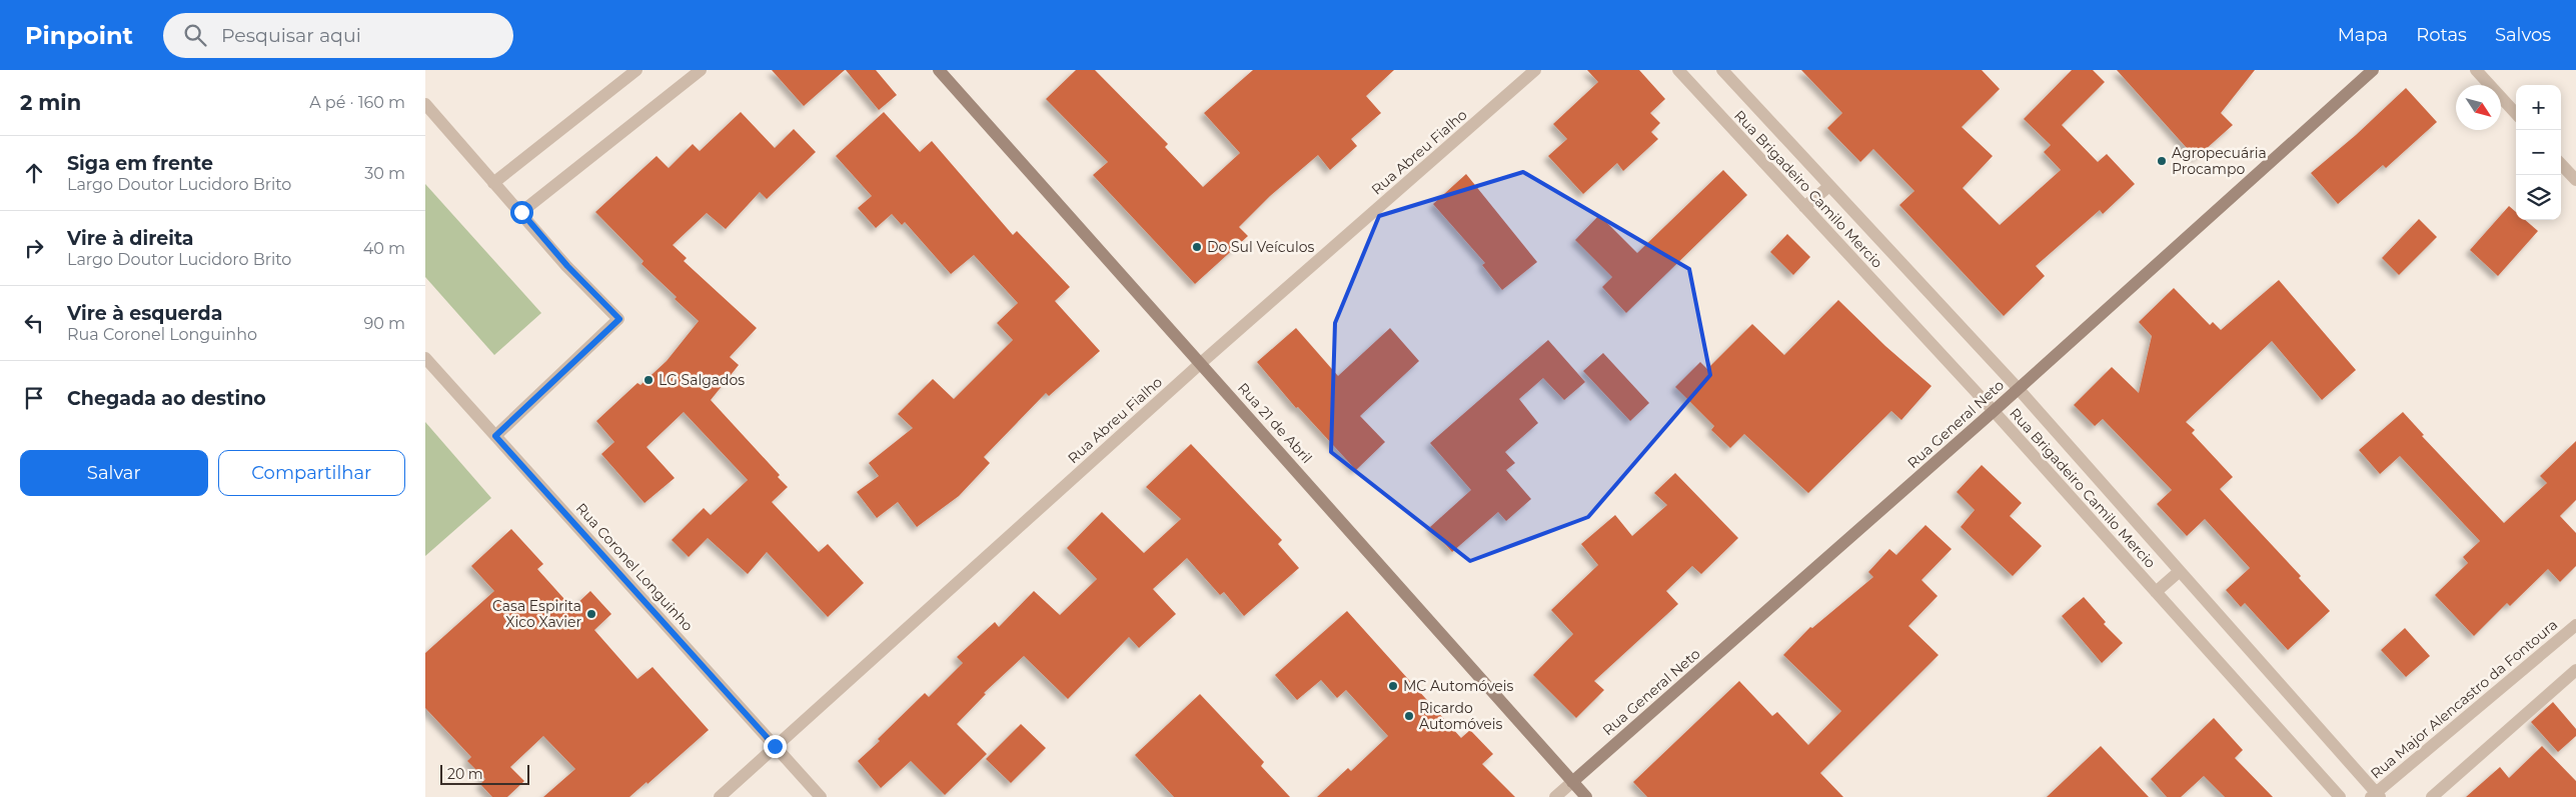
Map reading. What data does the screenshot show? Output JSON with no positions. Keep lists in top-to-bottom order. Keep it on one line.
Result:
{"streets":{"street":["Rua Abreu Fialho","Rua Brigadeiro Camilo Mercio","Rua 21 de Abril","Rua General Neto","Rua Coronel Longuinho","Rua Major Alencastro da Fontoura"]},"crossings":[["Rua Abreu Fialho","Rua 21 de Abril"],["Rua Abreu Fialho","Rua Coronel Longuinho"],["Rua Brigadeiro Camilo Mercio","Rua General Neto"],["Rua Brigadeiro Camilo Mercio","Rua Major Alencastro da Fontoura"],["Rua 21 de Abril","Rua General Neto"]],"places":["Agropecuária Procampo","Do Sul Veículos","LG Salgados","Casa Espirita Xico Xavier","MC Automóveis","Ricardo Automóveis"],"scale_bar":"20 m","north":"bottom right","page":{"header":"Pinpoint","search":"Pesquisar aqui","nav":["Mapa","Rotas","Salvos"],"heading":["2 min","A pé · 160 m"],"map_buttons":["+","−"],"list":[["Siga em frente","Largo Doutor Lucidoro Brito","30 m"],["Vire à direita","Largo Doutor Lucidoro Brito","40 m"],["Vire à esquerda","Rua Coronel Longuinho","90 m"],"Chegada ao destino"],"buttons":["Salvar","Compartilhar"],"scale":"20 m"}}
